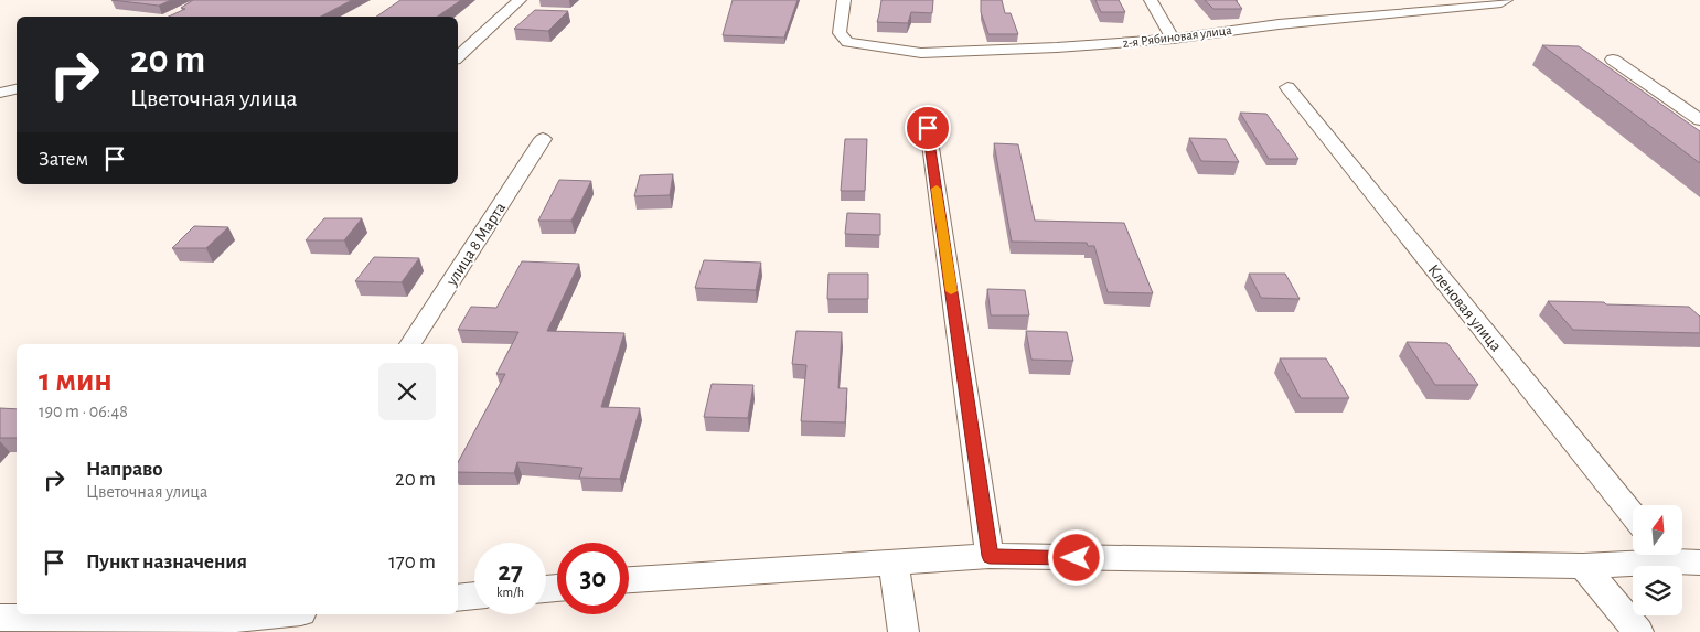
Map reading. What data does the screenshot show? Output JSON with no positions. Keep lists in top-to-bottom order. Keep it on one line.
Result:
{"streets":{"street":["2-я Рябиновая улица","улица 8 Марта","Кленовая улица"]},"north":"top","page":{"turn":["20 m","Цветочная улица"],"then":"Затем","heading":["1 мин","190 m · 06:48"],"list":[{"name":"Направо","note":"Цветочная улица","value":"20 m"},{"name":"Пункт назначения","value":"170 m"}],"speed":"27 km/h","limit":"30"}}
